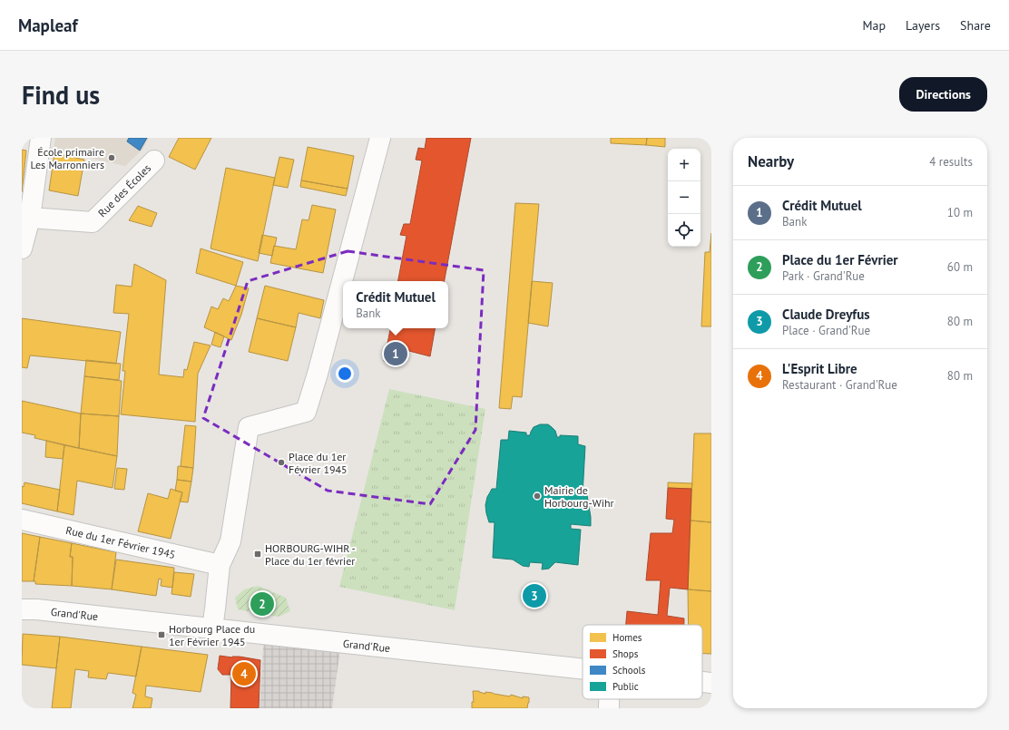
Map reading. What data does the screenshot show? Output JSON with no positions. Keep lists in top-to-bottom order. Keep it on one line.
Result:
{"streets":{"street":["Rue des Écoles","Rue du 1er Février 1945","Grand'Rue"]},"places":{"other":["École primaire Les Marronniers","Place du 1er Février 1945","Mairie de Horbourg-Wihr"],"transit":["HORBOURG-WIHR - Place du 1er février","Horbourg Place du 1er Février 1945"]},"legend":["Homes","Shops","Schools","Public"],"page":{"header":"Mapleaf","nav":["Map","Layers","Share"],"buttons":"Directions","title":"Find us","heading":["Nearby","4 results"],"map_buttons":["+","−"],"list":[{"mark":"1","name":"Crédit Mutuel","note":"Bank","value":"10 m"},{"mark":"2","name":"Place du 1er Février","note":"Park · Grand'Rue","value":"60 m"},{"mark":"3","name":"Claude Dreyfus","note":"Place · Grand'Rue","value":"80 m"},{"mark":"4","name":"L'Esprit Libre","note":"Restaurant · Grand'Rue","value":"80 m"}],"popup":["Crédit Mutuel","Bank"],"pins":["1","3","2","4"]}}
